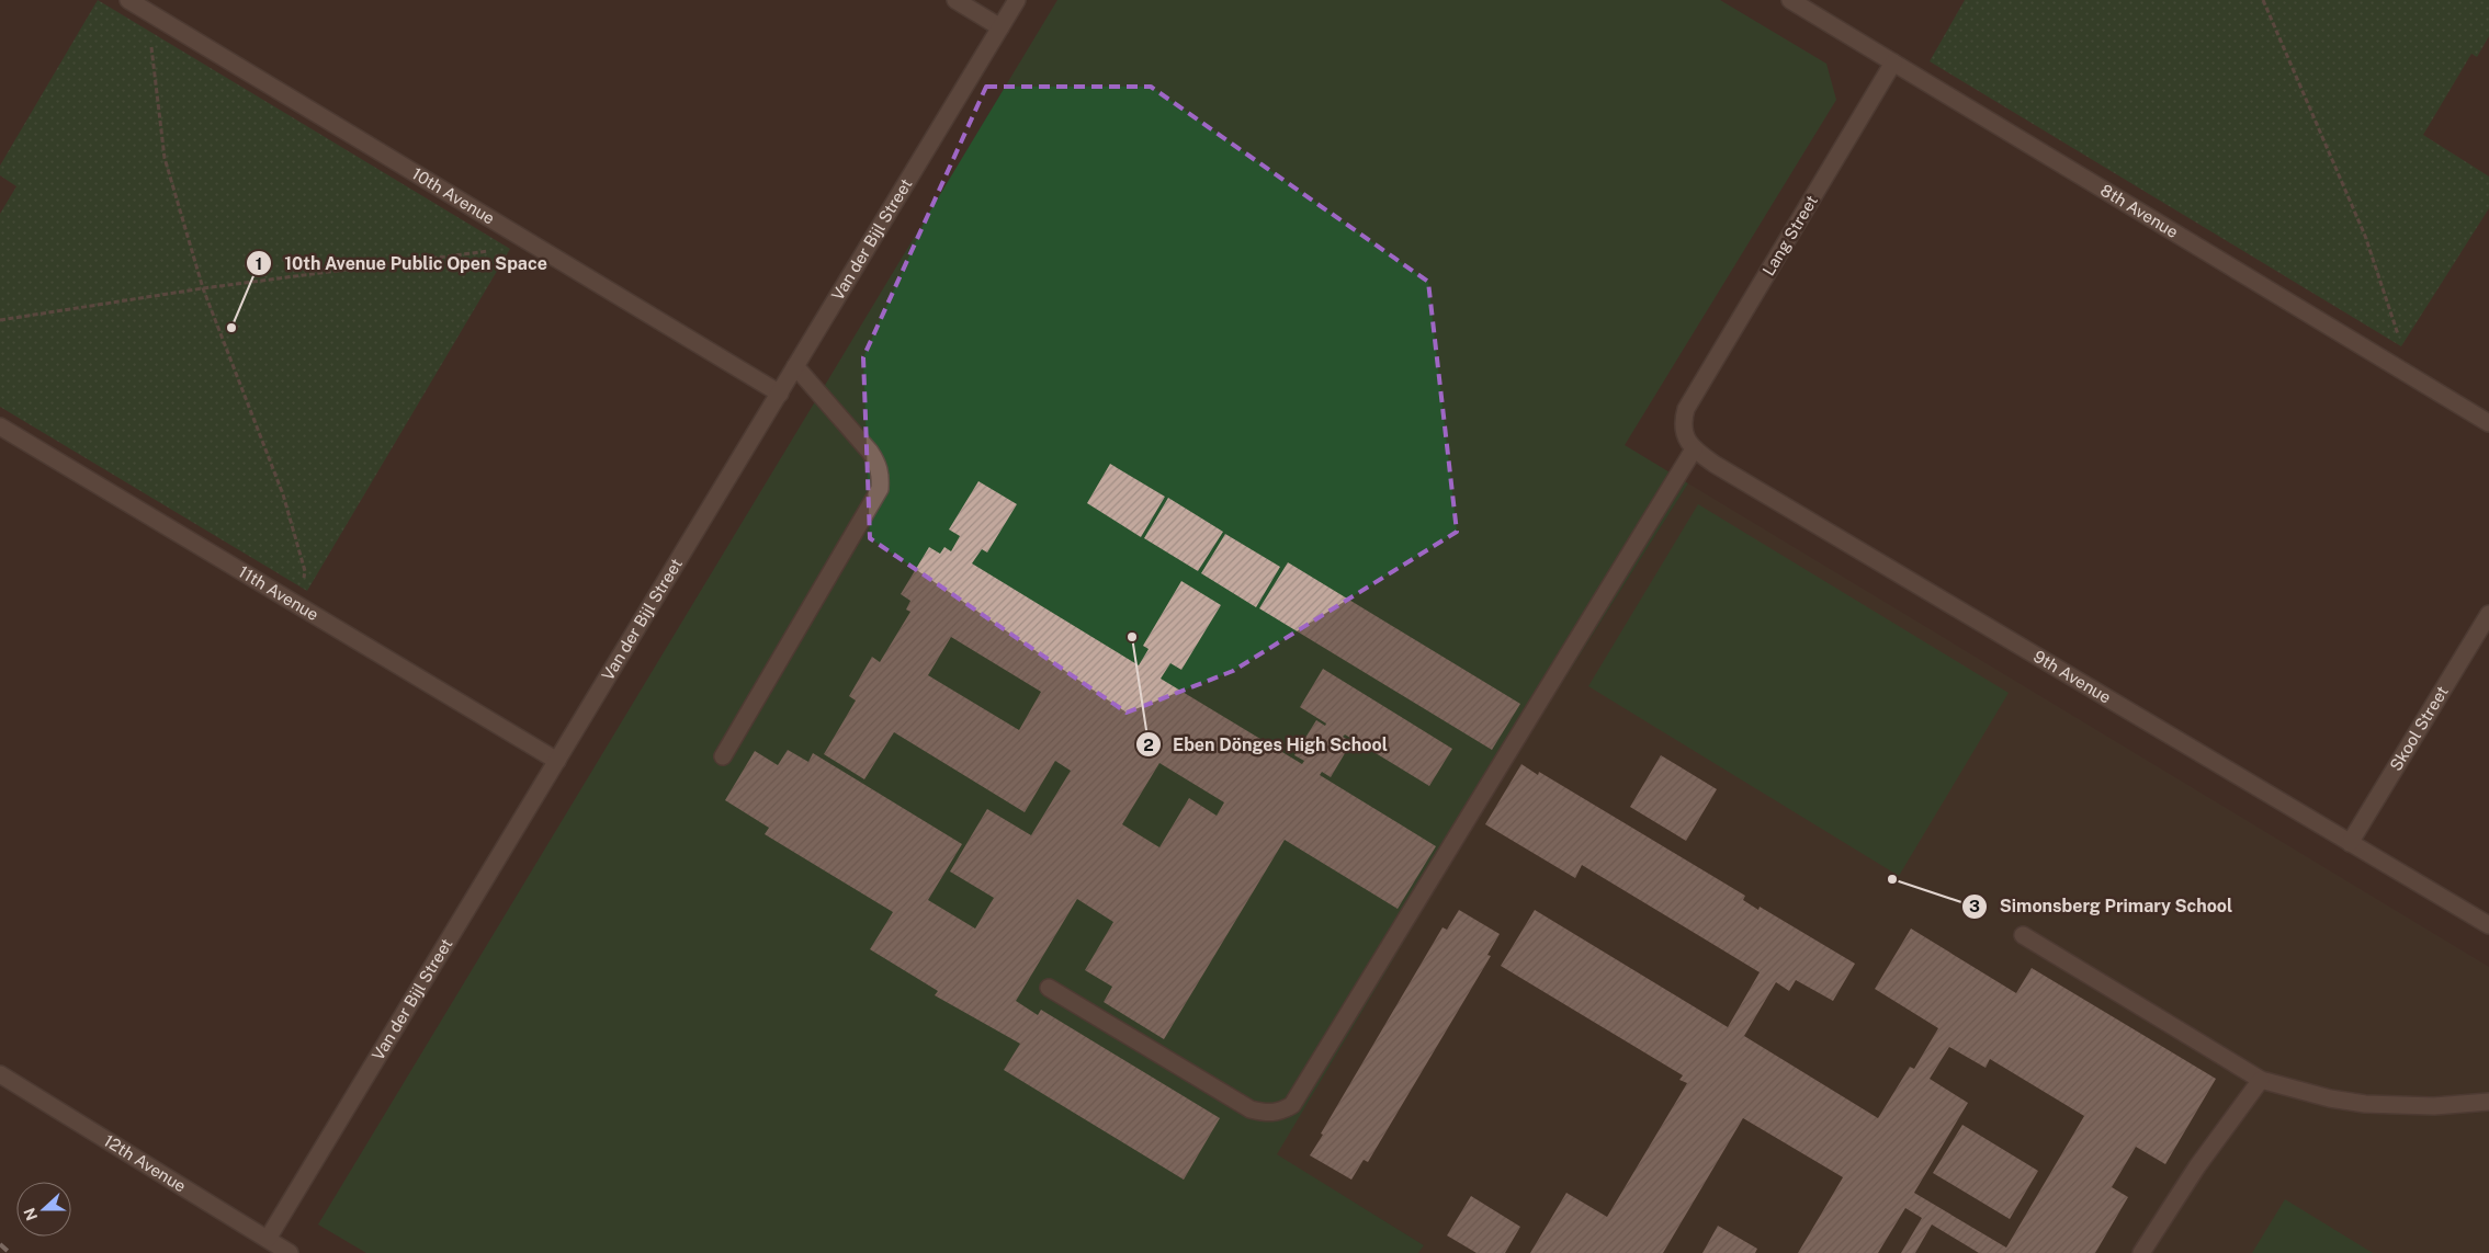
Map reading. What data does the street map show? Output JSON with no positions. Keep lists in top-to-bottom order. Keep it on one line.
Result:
{"streets":{"street":["10th Avenue","8th Avenue","Lang Street","Van der Bijl Street","11th Avenue","9th Avenue","Skool Street","12th Avenue"]},"crossings":[["10th Avenue","Van der Bijl Street"],["8th Avenue","Lang Street"],["Lang Street","9th Avenue"],["Van der Bijl Street","11th Avenue"],["Van der Bijl Street","12th Avenue"],["9th Avenue","Skool Street"]],"places":["10th Avenue Public Open Space","Eben Dönges High School","Simonsberg Primary School"],"north":"left"}
